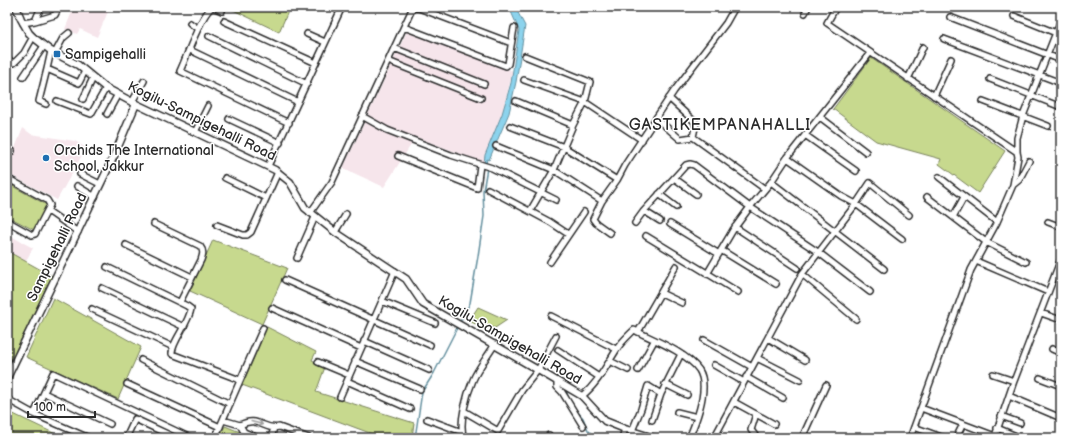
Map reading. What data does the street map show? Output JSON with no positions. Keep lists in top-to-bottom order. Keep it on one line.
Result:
{"streets":{"street":["Kogilu-Sampigehalli Road","Sampigehalli Road"]},"crossings":[["Kogilu-Sampigehalli Road","Sampigehalli Road"]],"districts":["GASTIKEMPANAHALLI"],"places":{"transit":["Sampigehalli"],"other":["Orchids The International School, Jakkur"]},"scale_bar":"100 m"}
